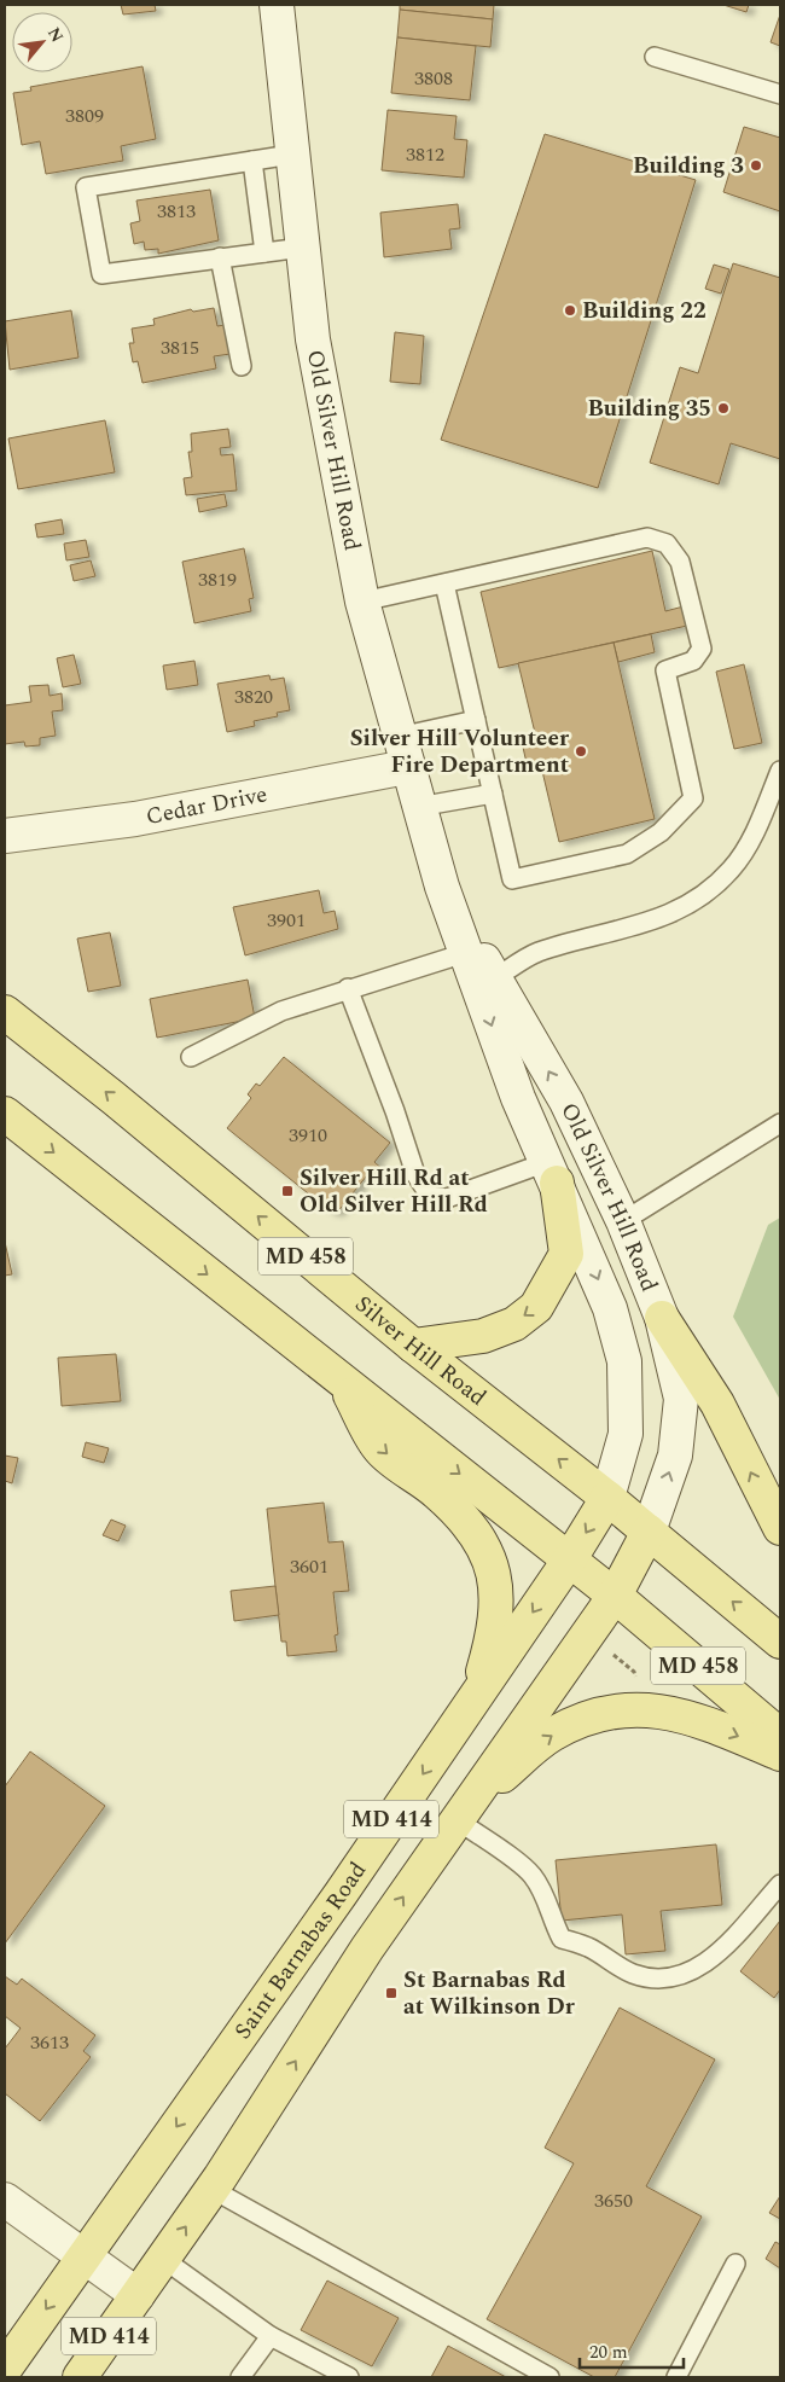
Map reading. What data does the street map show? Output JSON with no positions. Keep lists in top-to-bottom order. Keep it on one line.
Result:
{"streets":{"main road":["MD 458","Silver Hill Road","MD 414","Saint Barnabas Road"],"street":["Old Silver Hill Road","Cedar Drive"]},"crossings":[["Old Silver Hill Road","Cedar Drive"],["Old Silver Hill Road","Silver Hill Road"],["Old Silver Hill Road","MD 414"],["Old Silver Hill Road","Saint Barnabas Road"],["MD 458","MD 414"],["MD 458","Saint Barnabas Road"],["Silver Hill Road","MD 414"],["Silver Hill Road","Saint Barnabas Road"]],"places":{"other":["Building 3","Building 22","Building 35","Silver Hill Volunteer Fire Department"],"transit":["Silver Hill Rd at Old Silver Hill Rd","St Barnabas Rd at Wilkinson Dr"]},"house_numbers":["3808","3809","3812","3813","3815","3819","3820","3901","3910","3601","3613","3650"],"scale_bar":"20 m","north":"top right"}
